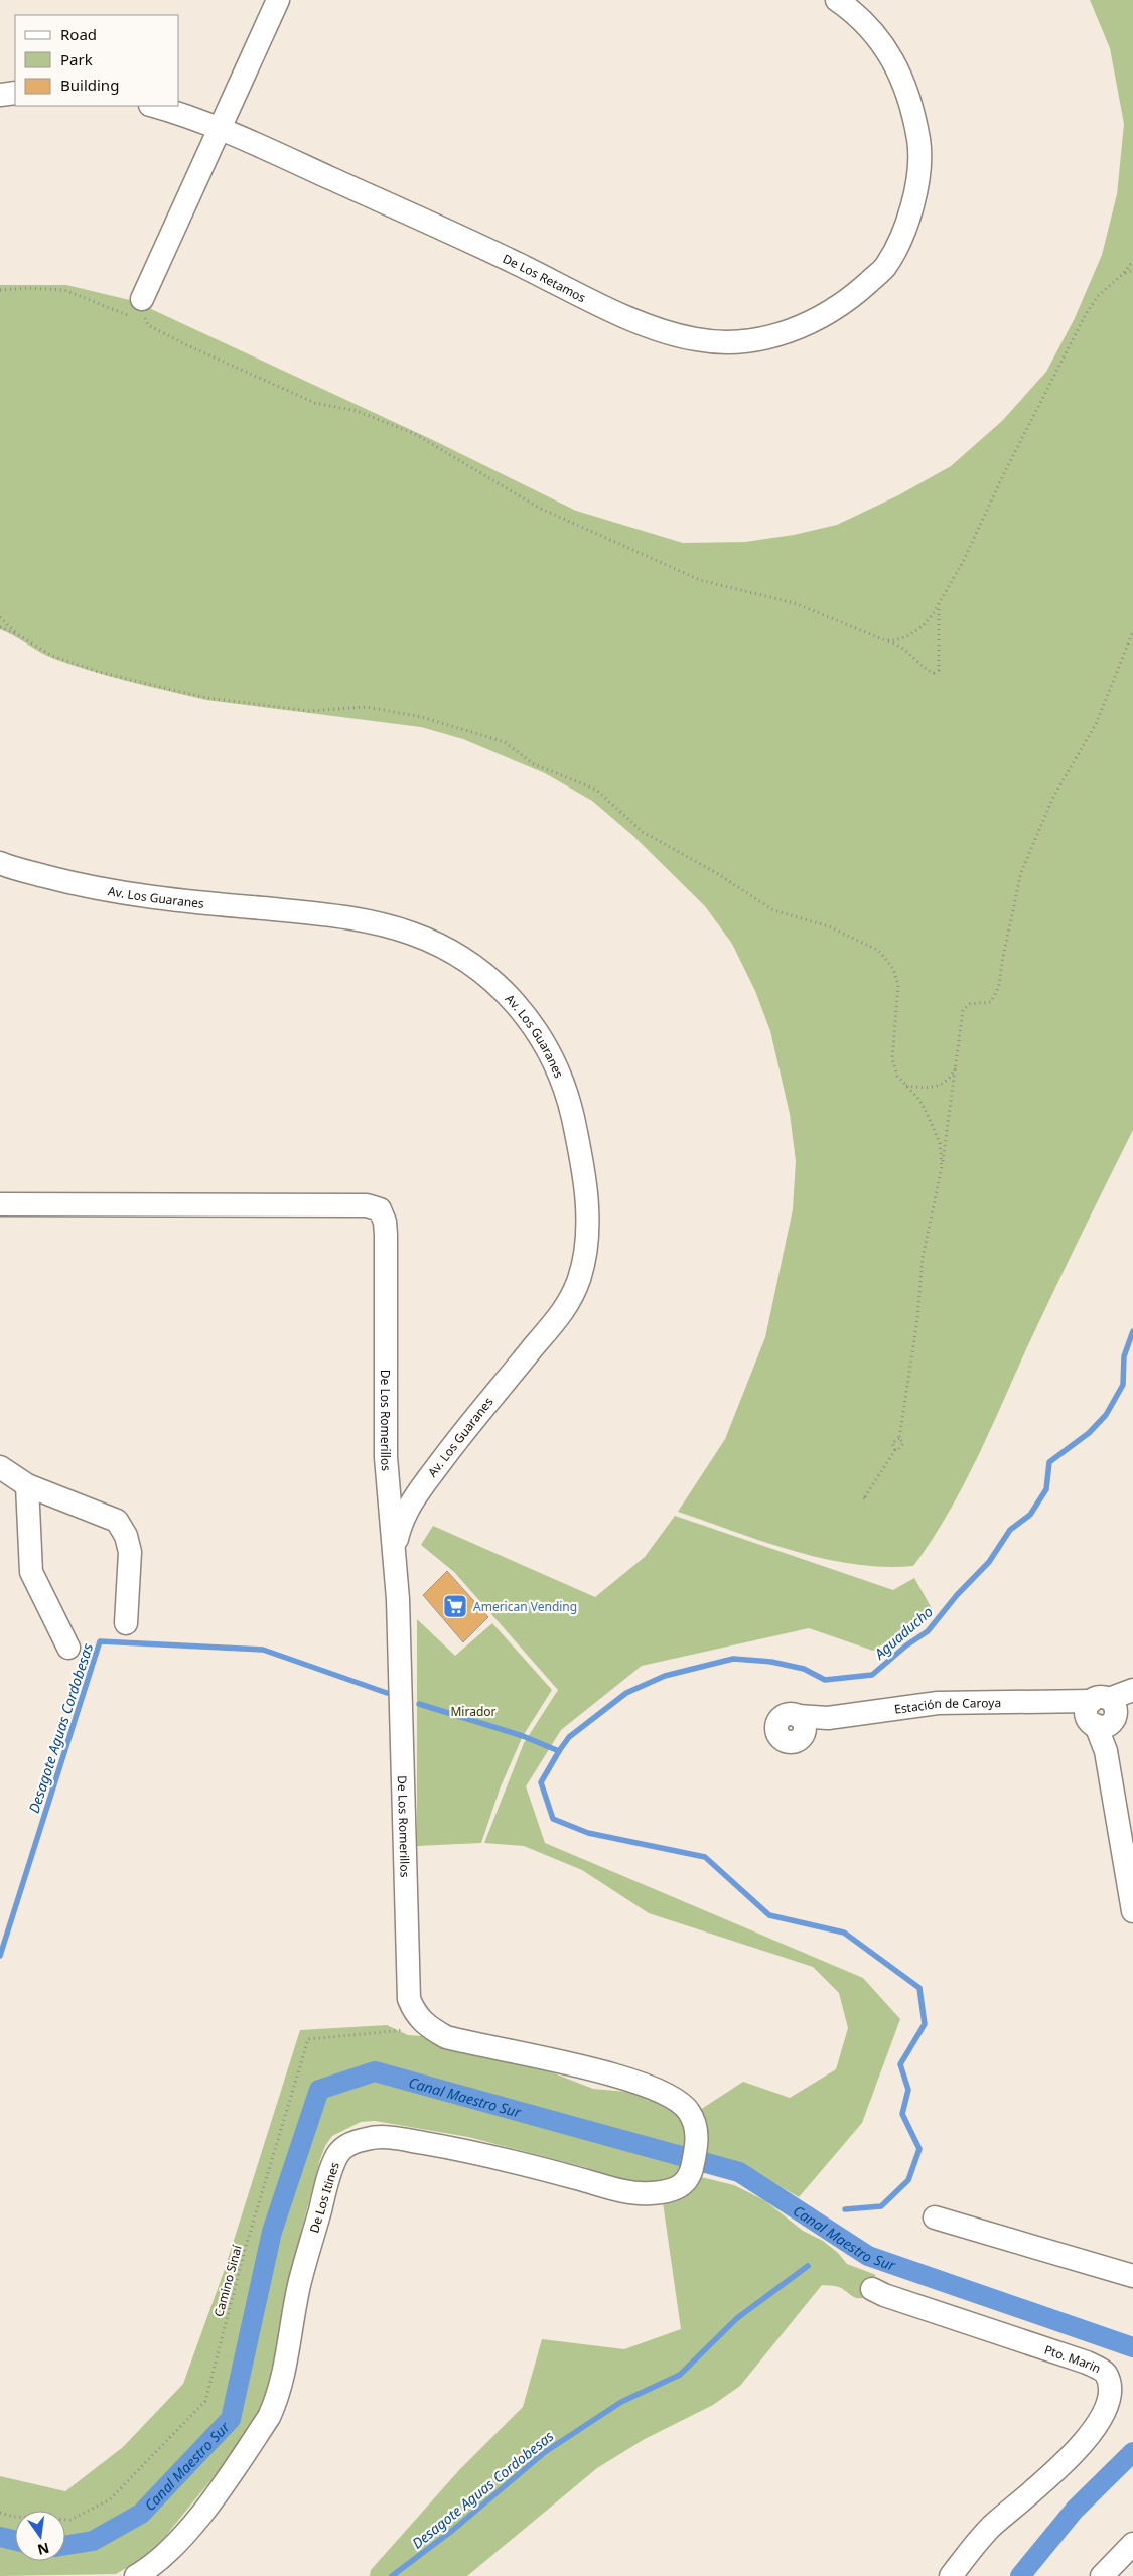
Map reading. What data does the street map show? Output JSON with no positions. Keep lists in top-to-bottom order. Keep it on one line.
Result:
{"streets":{"street":["De Los Retamos","Av. Los Guaranes","De Los Romerillos","Estación de Caroya","De Los Itines","Pto. Marin"],"path":["Camino Sinaí"]},"crossings":[["Av. Los Guaranes","De Los Romerillos"],["De Los Romerillos","De Los Itines"],["De Los Romerillos","Camino Sinaí"],["De Los Itines","Camino Sinaí"]],"water":["Aguaducho","Desagote Aguas Cordobesas","Canal Maestro Sur"],"parks":["Mirador"],"places":{"supermarket":["American Vending"]},"legend":["Road","Park","Building"],"north":"bottom"}
